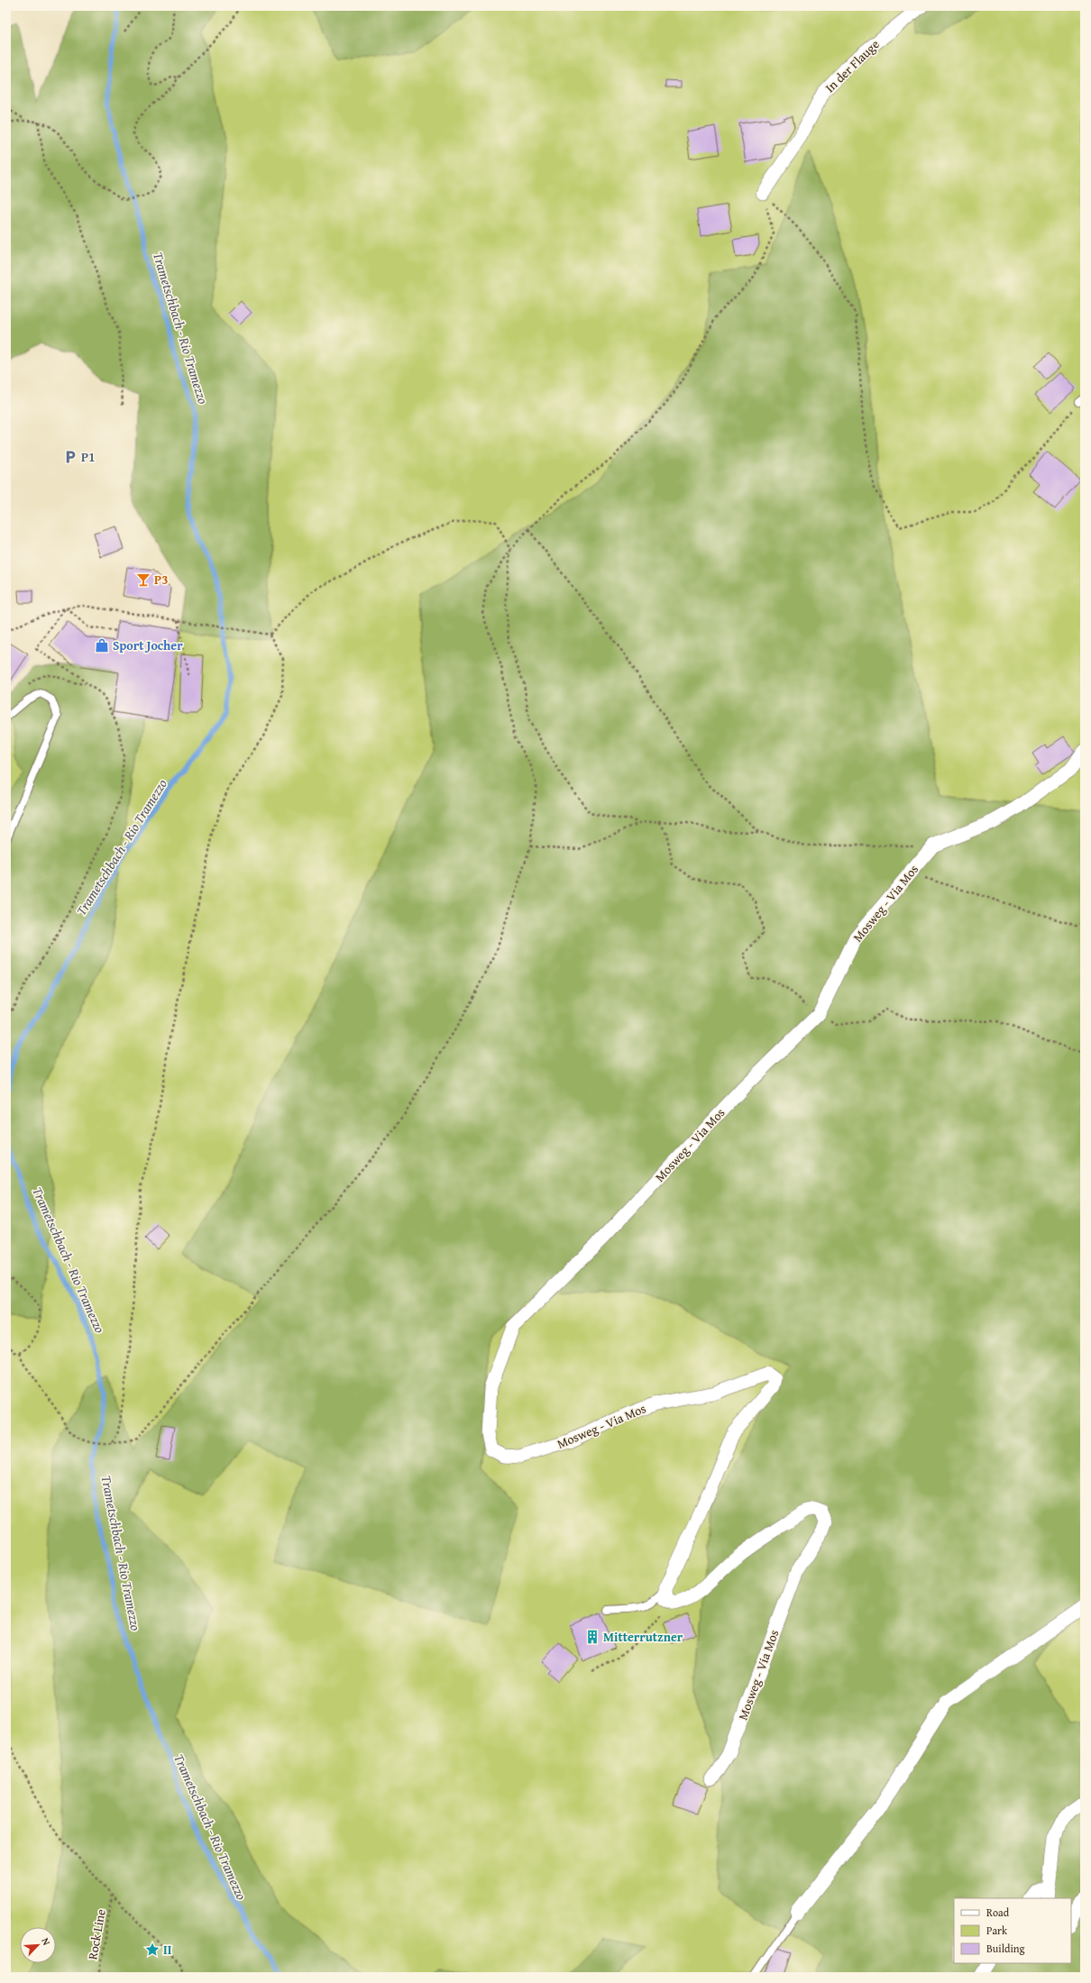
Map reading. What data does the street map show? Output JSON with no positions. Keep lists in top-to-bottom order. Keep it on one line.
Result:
{"streets":{"street":["In der Flauge","Mosweg - Via Mos"],"path":["Rock Line"]},"water":["Trametschbach - Rio Tramezzo"],"places":{"parking":["P1"],"bar":["P3"],"shop":["Sport Jocher"],"building":["Mitterrutzner"],"place":["II"]},"legend":["Road","Park","Building"],"north":"top right"}
